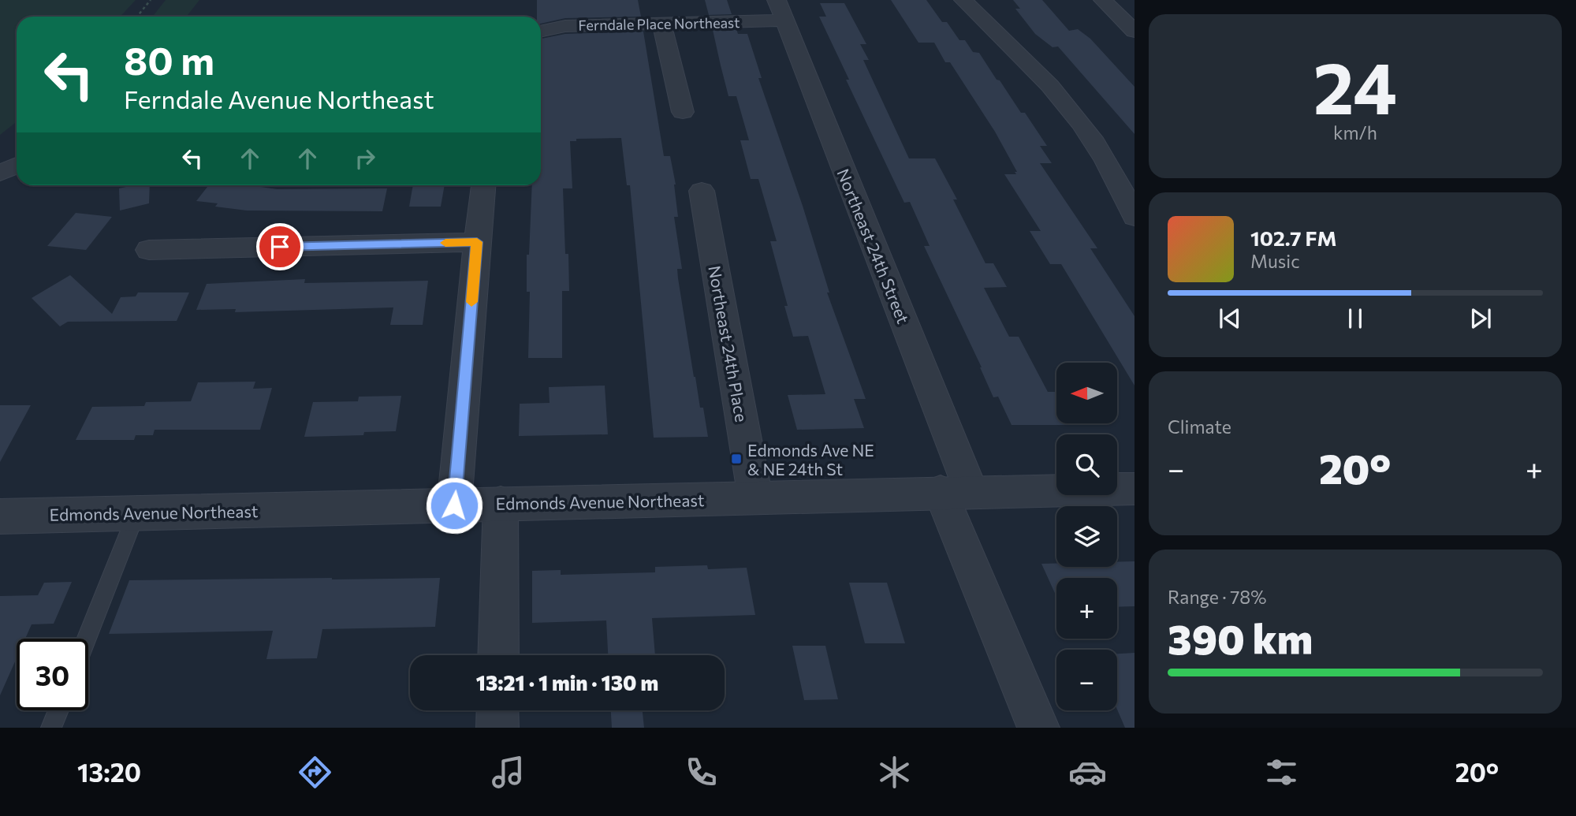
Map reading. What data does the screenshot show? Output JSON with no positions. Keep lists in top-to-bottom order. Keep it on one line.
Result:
{"streets":{"street":["Ferndale Place Northeast","Northeast 24th Street","Northeast 24th Place","Edmonds Avenue Northeast"]},"crossings":[["Ferndale Place Northeast","Northeast 24th Street"],["Northeast 24th Street","Edmonds Avenue Northeast"],["Northeast 24th Place","Edmonds Avenue Northeast"]],"places":{"transit":["Edmonds Ave NE & NE 24th St"]},"north":"left","page":{"tile":[["24","km/h"],"Climate",["Range · 78%","390 km"]],"turn":["80 m","Ferndale Avenue Northeast"],"song":["102.7 FM","Music"],"map_buttons":["+","−"],"heat":["−","20°","+"],"limit":"30","trip":"13:21 · 1 min · 130 m","tabs":["13:20","20°"]}}
